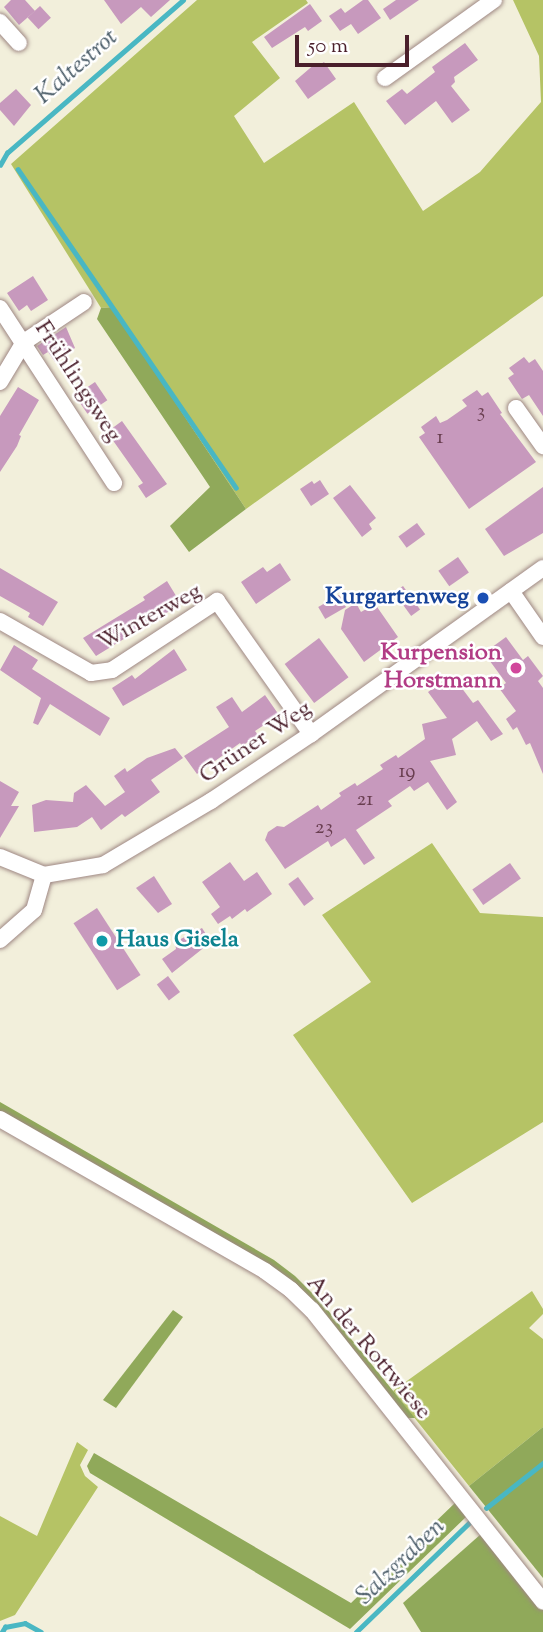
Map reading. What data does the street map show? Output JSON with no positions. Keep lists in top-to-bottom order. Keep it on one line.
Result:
{"streets":{"street":["Frühlingsweg","Winterweg","Grüner Weg","An der Rottwiese"]},"crossings":[["Winterweg","Grüner Weg"]],"water":["Kaltestrot","Salzgraben"],"places":["Kurgartenweg","Kurpension Horstmann","Haus Gisela"],"house_numbers":["3","1","19","21","23"],"scale_bar":"50 m"}
